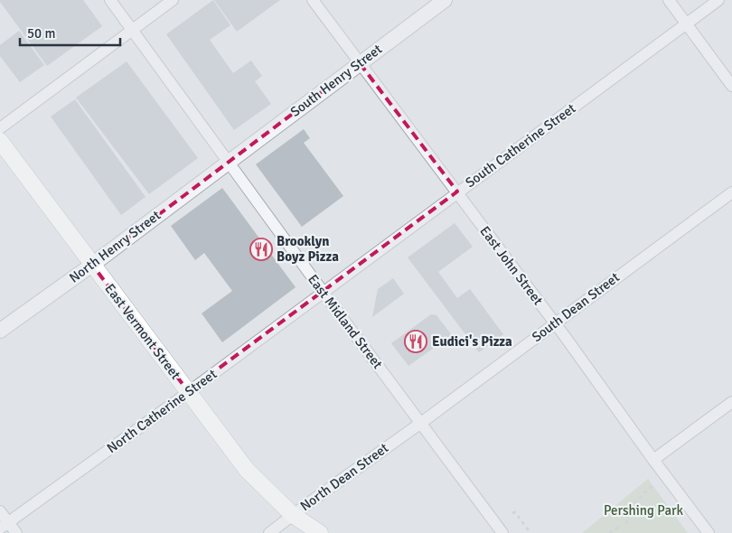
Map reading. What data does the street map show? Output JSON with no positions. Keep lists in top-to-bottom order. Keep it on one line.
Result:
{"streets":{"main road":["East Vermont Street"],"street":["South Henry Street","South Catherine Street","North Henry Street","East John Street","South Dean Street","East Midland Street","North Catherine Street","North Dean Street"]},"crossings":[["South Henry Street","North Henry Street"],["South Henry Street","East John Street"],["South Henry Street","East Midland Street"],["South Catherine Street","East John Street"],["South Catherine Street","East Midland Street"],["South Catherine Street","North Catherine Street"],["North Henry Street","East Midland Street"],["North Henry Street","East Vermont Street"],["East John Street","South Dean Street"],["South Dean Street","East Midland Street"],["South Dean Street","North Dean Street"],["East Midland Street","North Catherine Street"],["East Midland Street","North Dean Street"],["East Vermont Street","North Catherine Street"],["East Vermont Street","North Dean Street"]],"parks":["Pershing Park"],"places":{"restaurant":["Brooklyn Boyz Pizza","Eudici's Pizza"]},"scale_bar":"50 m"}
